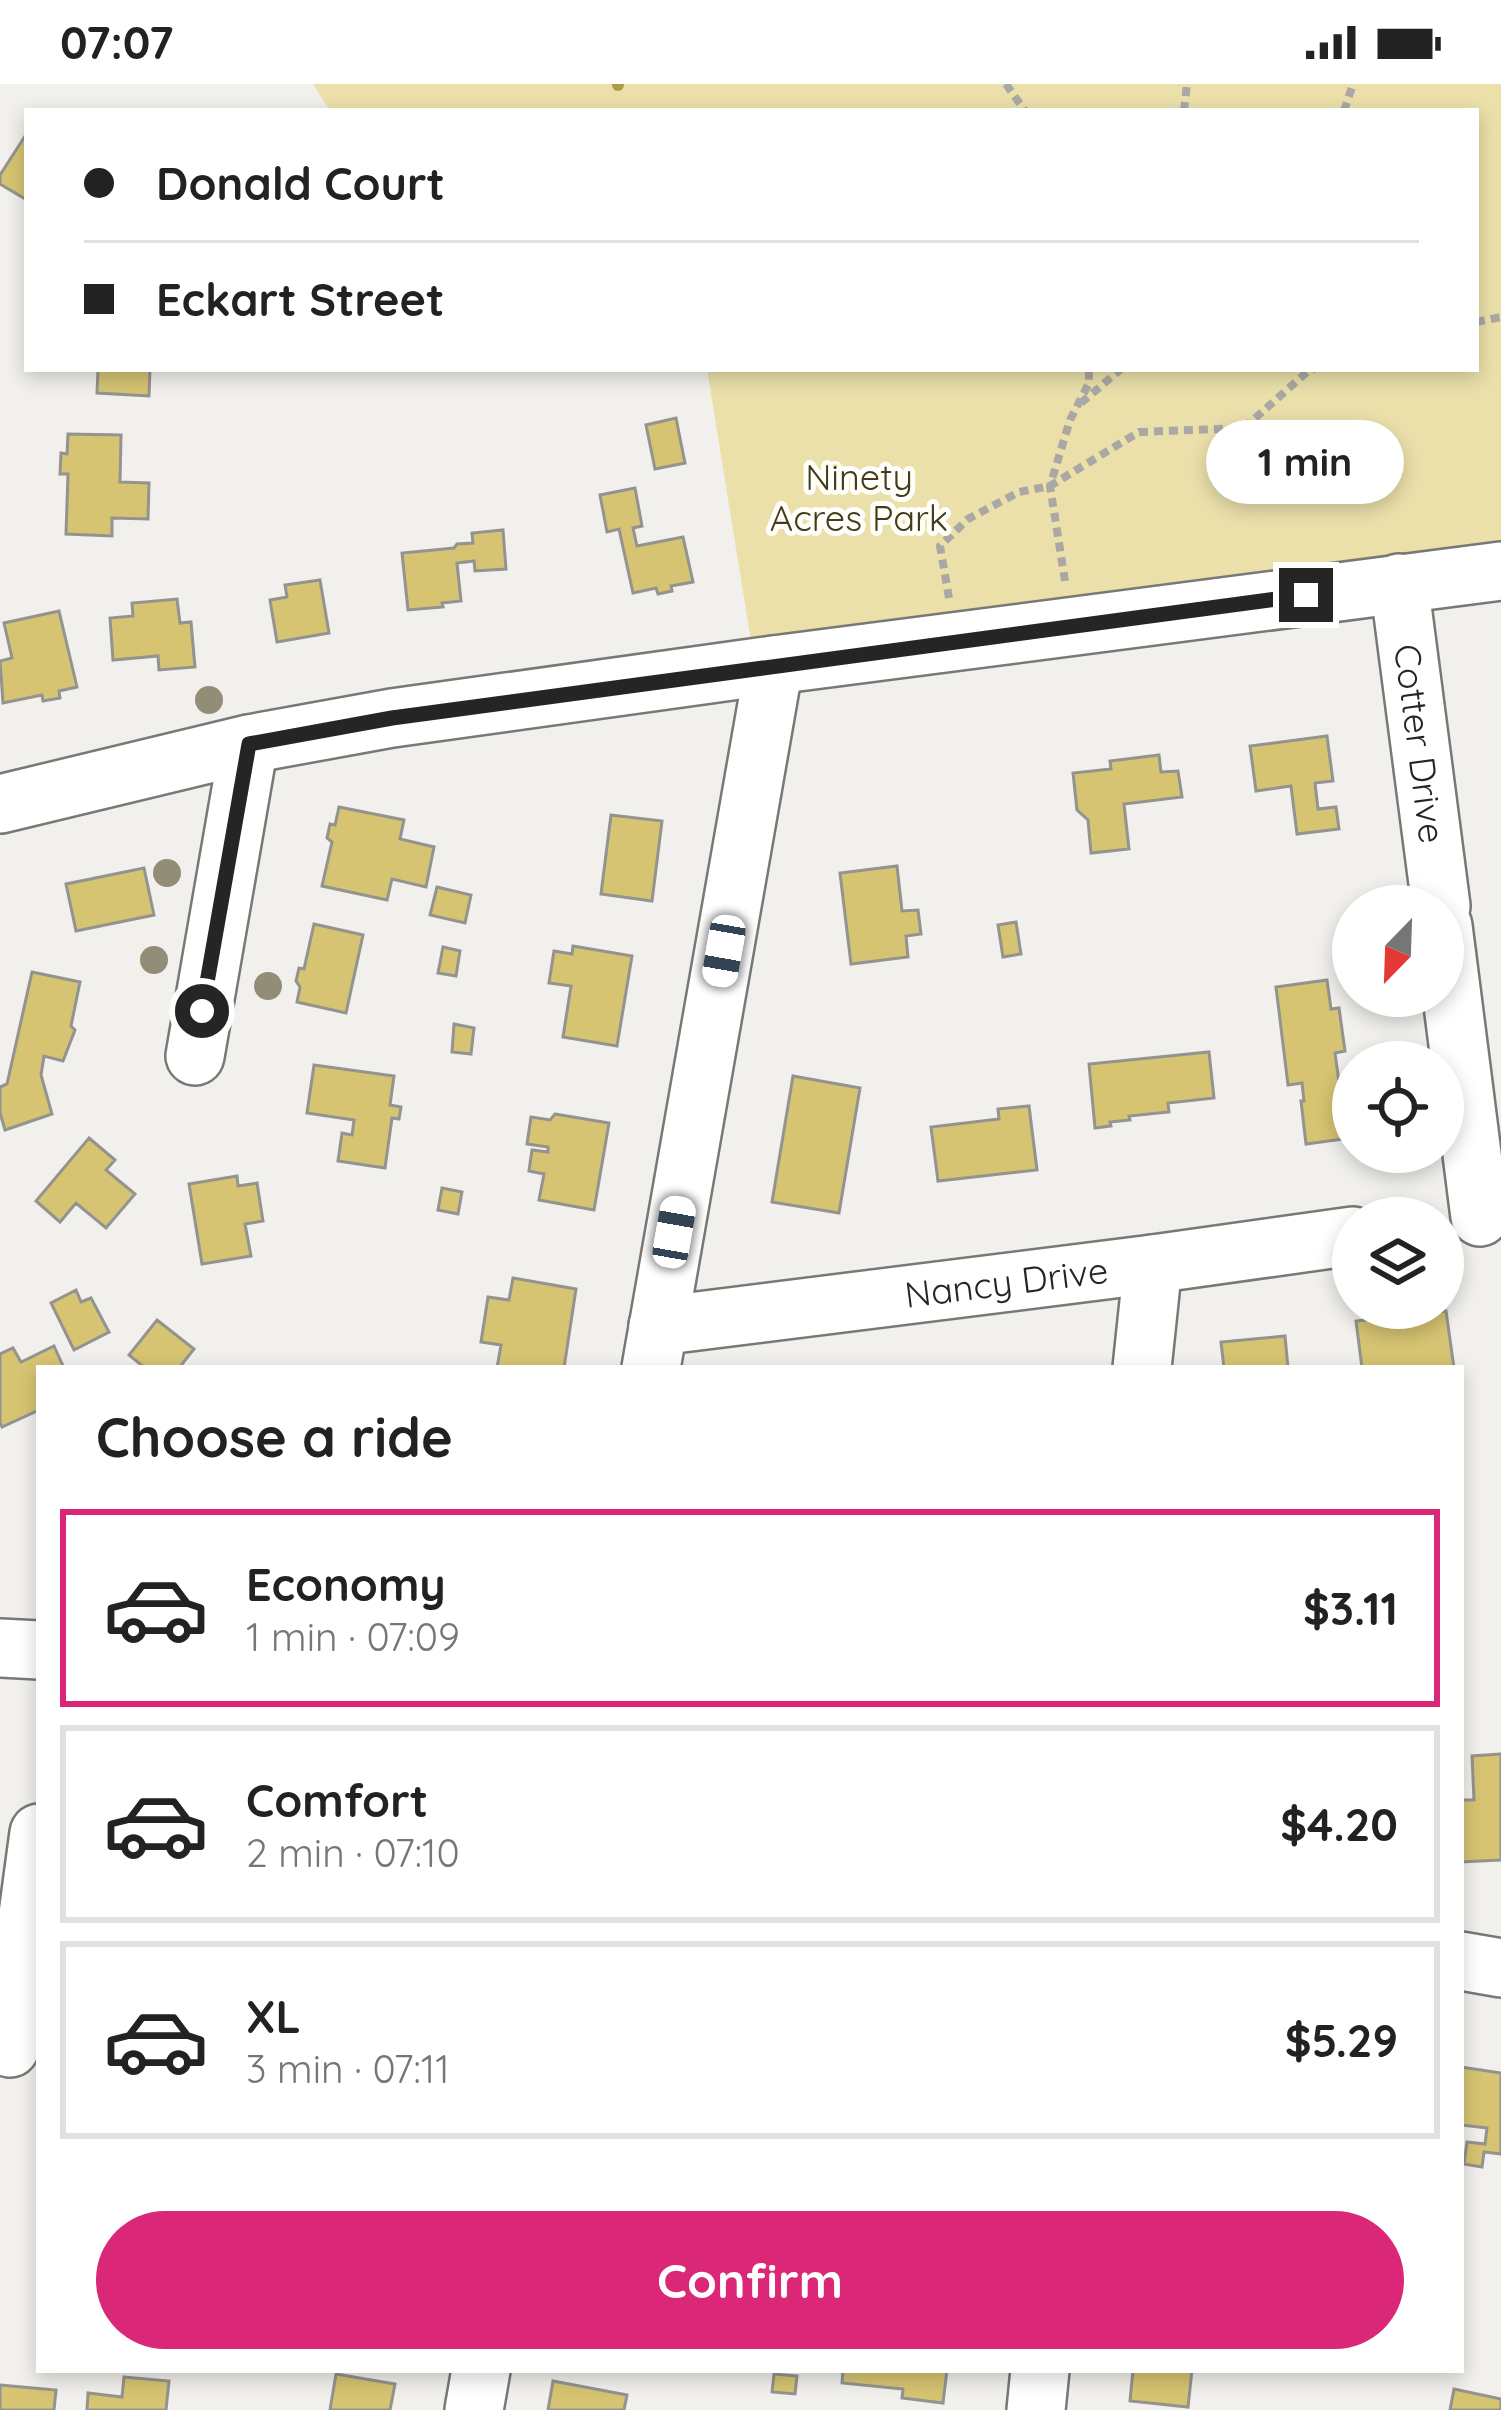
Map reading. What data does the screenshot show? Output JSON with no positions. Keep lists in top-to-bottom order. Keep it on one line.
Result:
{"streets":{"street":["Cotter Drive","Nancy Drive"]},"parks":["Ninety Acres Park"],"north":"bottom left","page":{"status":"07:07","banner":["Donald Court","Eckart Street"],"bubble":"1 min","heading":"Choose a ride","list":[{"name":"Economy","note":"1 min · 07:09","value":"$3.11"},{"name":"Comfort","note":"2 min · 07:10","value":"$4.20"},{"name":"XL","note":"3 min · 07:11","value":"$5.29"}],"buttons":"Confirm"}}
